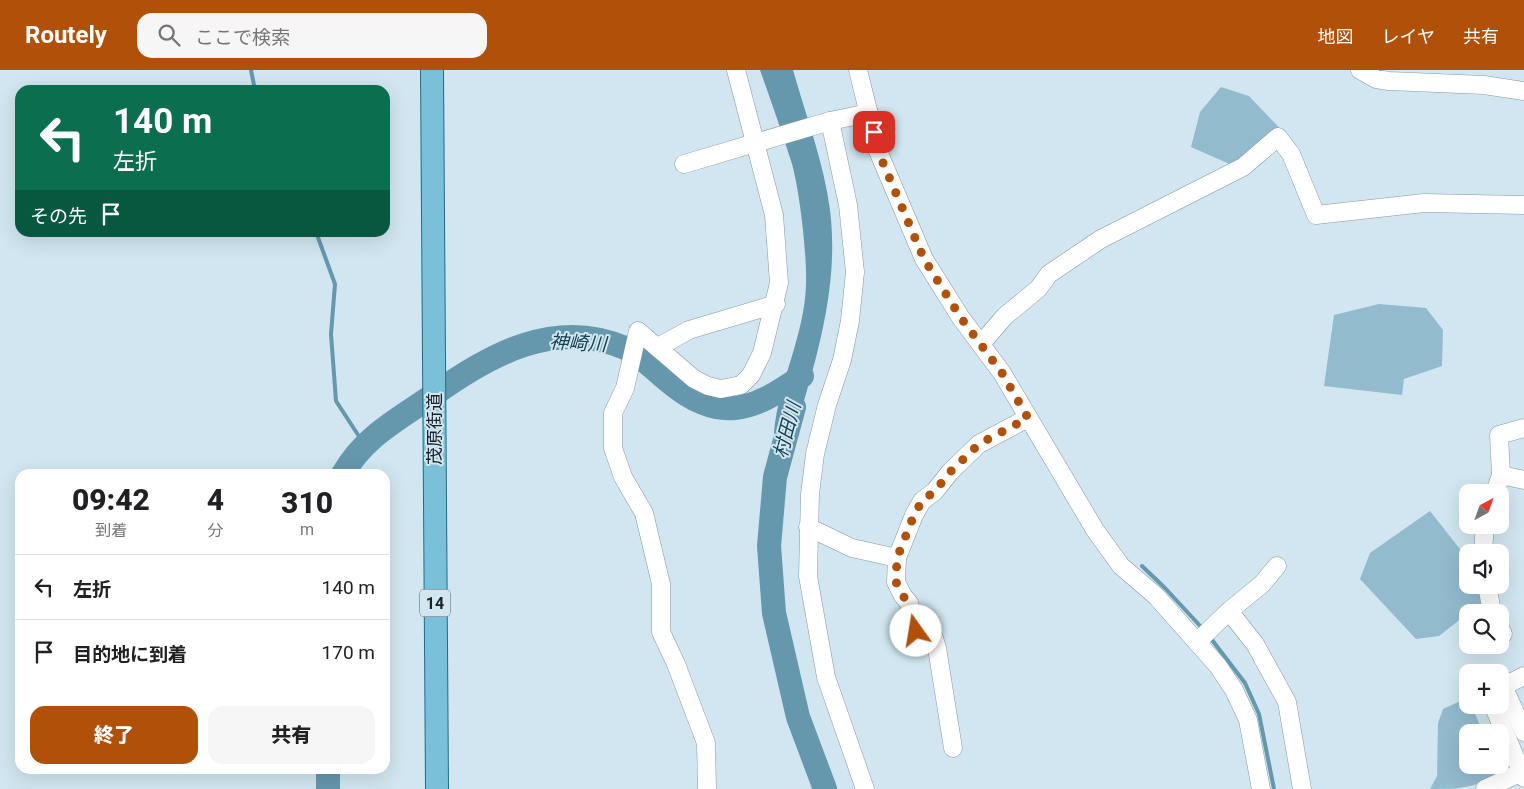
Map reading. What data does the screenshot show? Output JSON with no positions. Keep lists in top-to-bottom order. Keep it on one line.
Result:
{"streets":{"main road":["茂原街道","14"]},"water":["神崎川","村田川"],"north":"top right","page":{"header":"Routely","search":"ここで検索","nav":["地図","レイヤ","共有"],"turn":["140 m","左折"],"then":"その先","eta":["09:42","到着","4","分","310","m"],"map_buttons":["+","−"],"list":[{"name":"左折","value":"140 m"},{"name":"目的地に到着","value":"170 m"}],"buttons":["終了","共有"]}}
